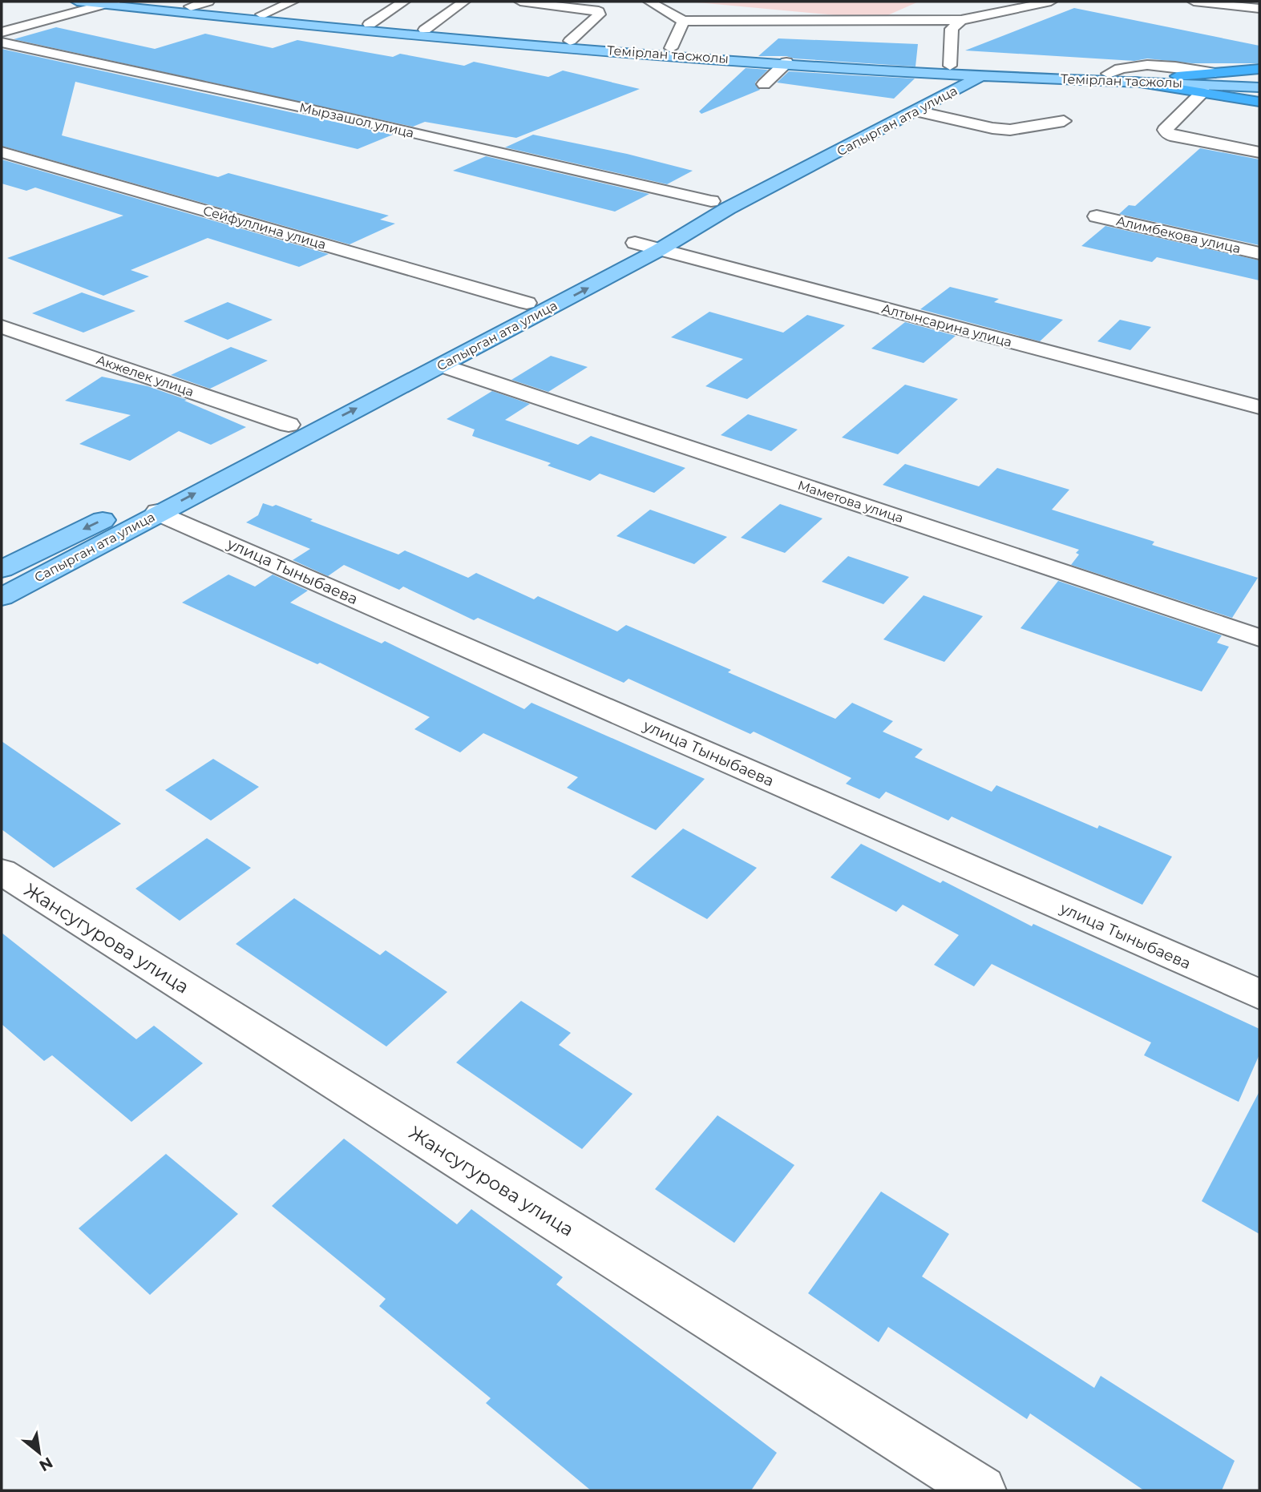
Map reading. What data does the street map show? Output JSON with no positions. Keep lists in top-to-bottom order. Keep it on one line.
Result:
{"streets":{"main road":["Темірлан тасжолы","Сапырган ата улица"],"street":["Мырзашол улица","Сейфуллина улица","Алимбекова улица","Алтынсарина улица","Акжелек улица","Маметова улица","улица Тыныбаева","Жансугурова улица"]},"crossings":[["Темірлан тасжолы","Сапырган ата улица"],["Мырзашол улица","Сапырган ата улица"],["Сапырган ата улица","Сейфуллина улица"],["Сапырган ата улица","Алтынсарина улица"],["Сапырган ата улица","Акжелек улица"],["Сапырган ата улица","Маметова улица"],["Сапырган ата улица","улица Тыныбаева"]],"north":"bottom right"}
